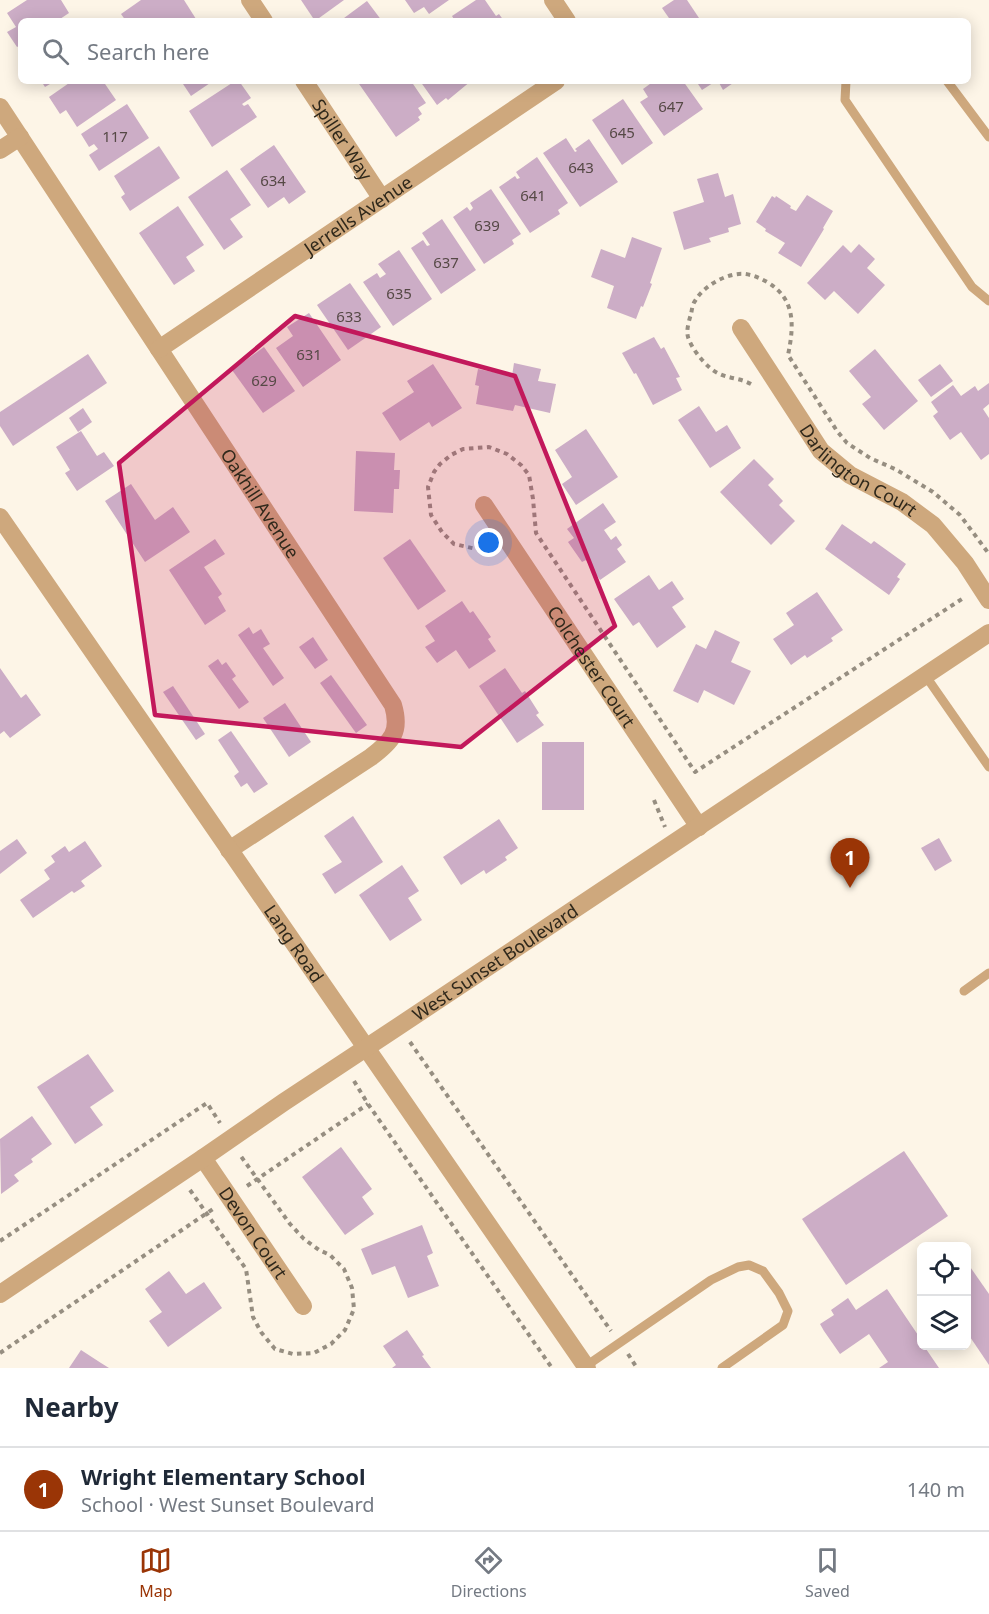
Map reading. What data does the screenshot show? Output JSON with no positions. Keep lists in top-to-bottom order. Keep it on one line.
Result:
{"streets":{"street":["Spiller Way","Jerrells Avenue","Darlington Court","Oakhill Avenue","Colchester Court","Lang Road","West Sunset Boulevard","Devon Court"]},"crossings":[["Spiller Way","Jerrells Avenue"],["Jerrells Avenue","Oakhill Avenue"],["Oakhill Avenue","Lang Road"],["Colchester Court","West Sunset Boulevard"],["Lang Road","West Sunset Boulevard"],["West Sunset Boulevard","Devon Court"]],"house_numbers":["647","645","117","643","634","641","639","637","635","633","631","629"],"page":{"search":"Search here","pins":"1","heading":"Nearby","list":[{"mark":"1","name":"Wright Elementary School","note":"School · West Sunset Boulevard","value":"140 m"}],"nav":["Map","Directions","Saved"]}}
